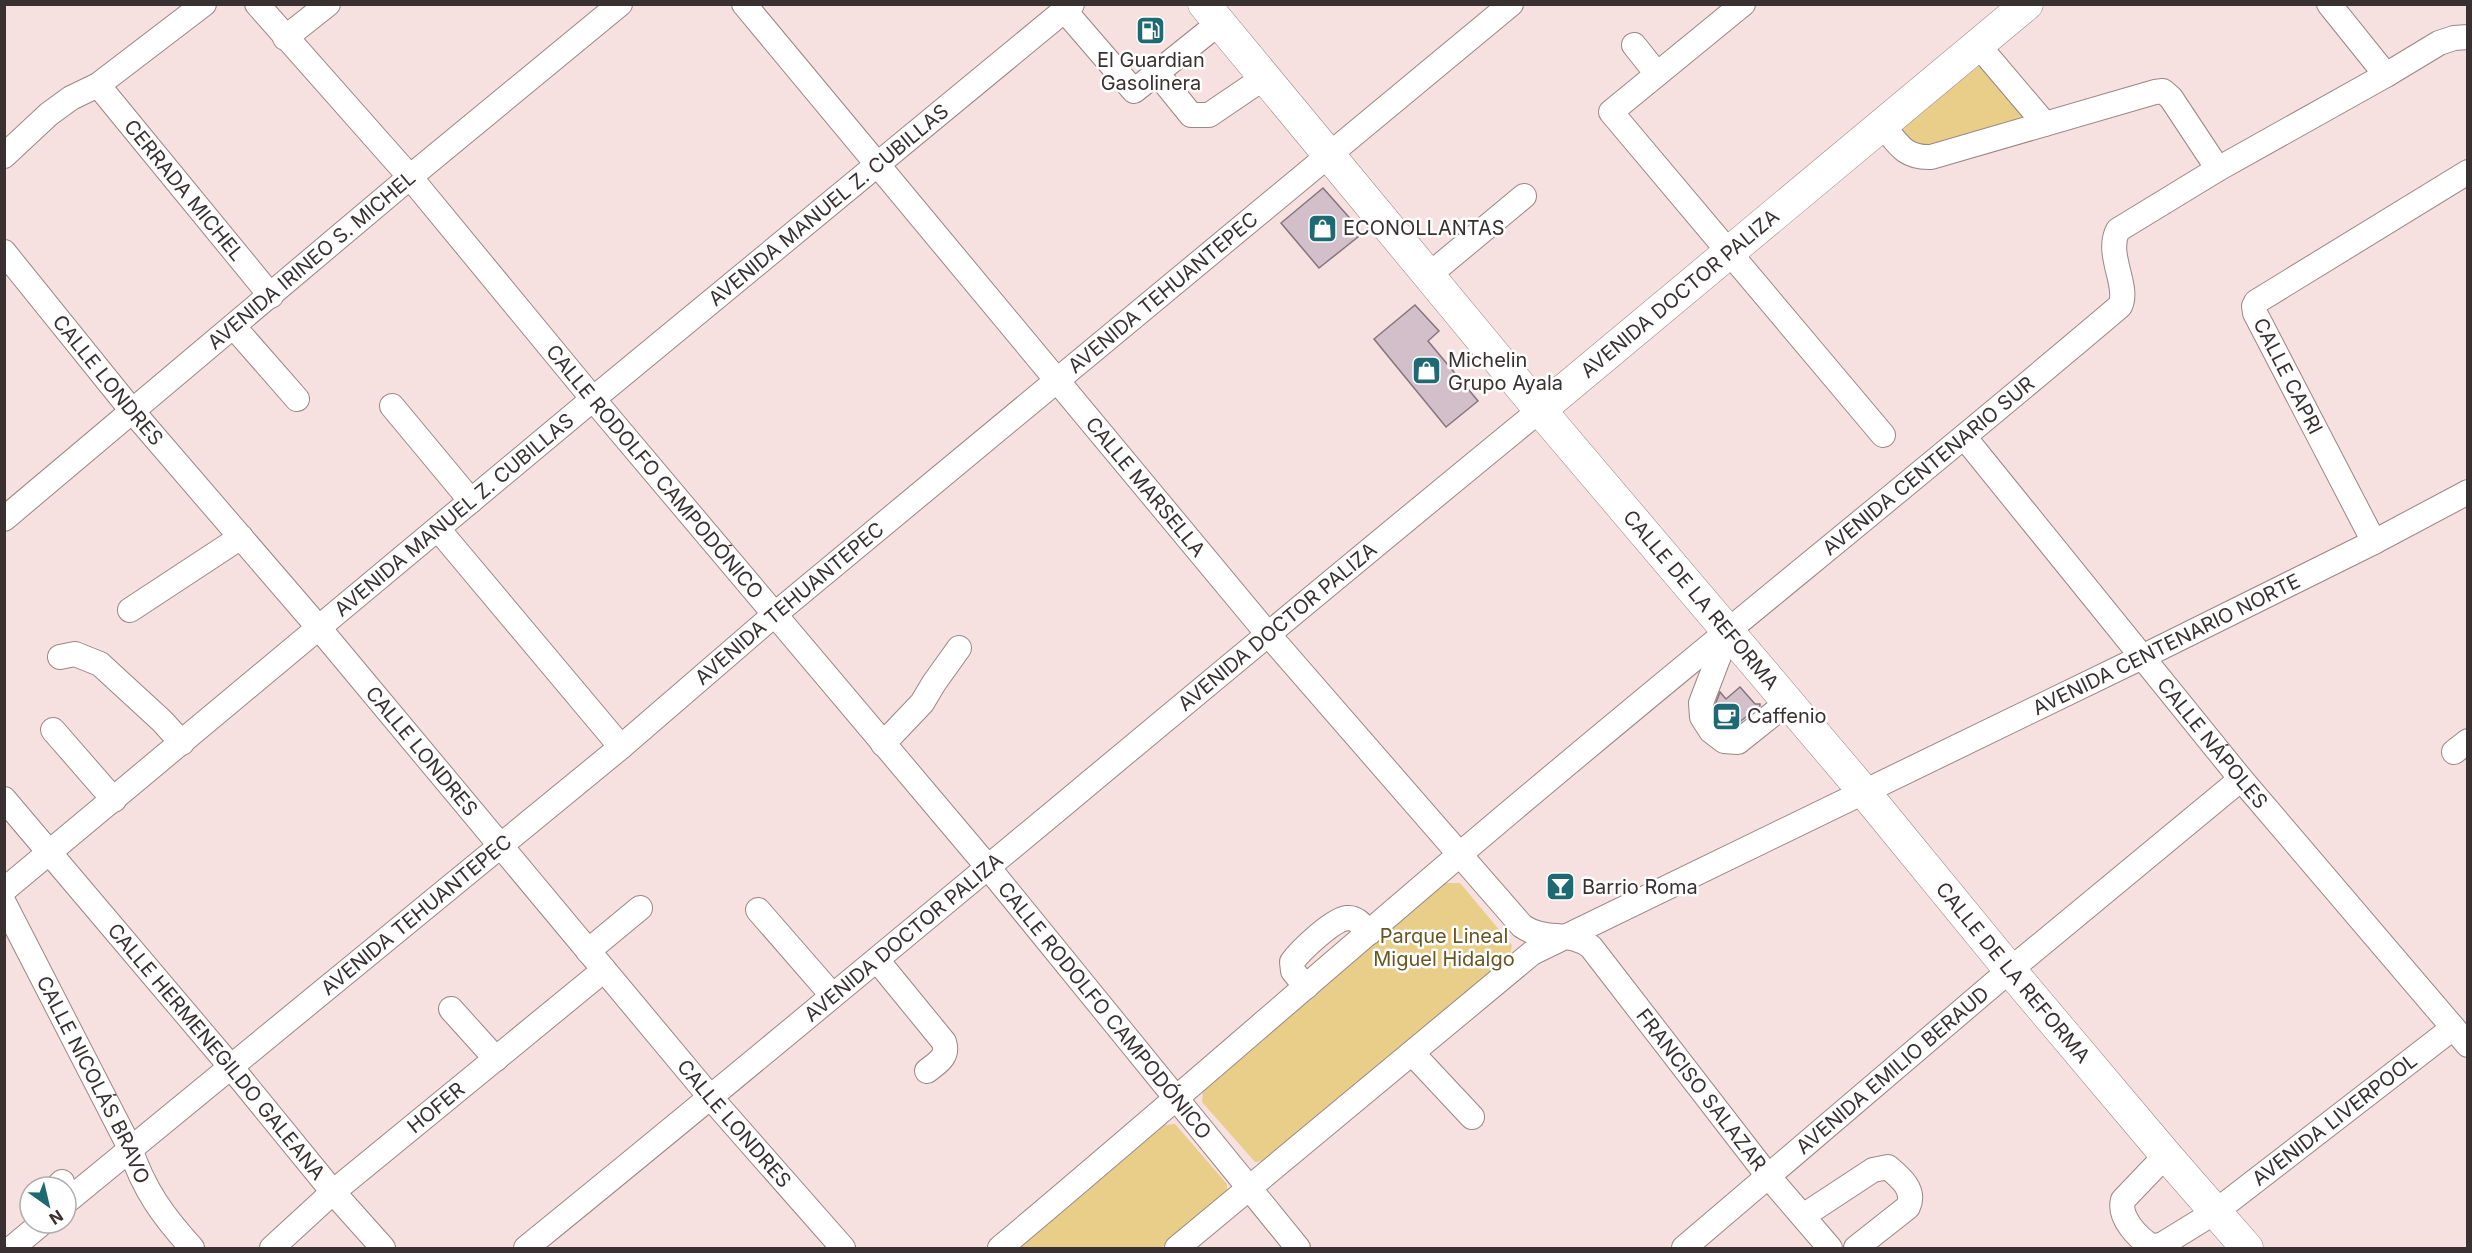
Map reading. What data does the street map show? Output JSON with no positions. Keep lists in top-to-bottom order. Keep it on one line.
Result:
{"streets":{"main road":["AVENIDA DOCTOR PALIZA","CALLE DE LA REFORMA"],"street":["CERRADA MICHEL","AVENIDA MANUEL Z. CUBILLAS","AVENIDA IRINEO S. MICHEL","AVENIDA TEHUANTEPEC","CALLE CAPRI","CALLE LONDRES","AVENIDA CENTENARIO SUR","CALLE RODOLFO CAMPODÓNICO","CALLE MARSELLA","AVENIDA CENTENARIO NORTE","CALLE NÁPOLES","CALLE HERMENEGILDO GALEANA","AVENIDA EMILIO BERAUD","CALLE NICOLÁS BRAVO","FRANCISO SALAZAR","HOFER","AVENIDA LIVERPOOL"]},"crossings":[["CERRADA MICHEL","AVENIDA IRINEO S. MICHEL"],["AVENIDA MANUEL Z. CUBILLAS","CALLE LONDRES"],["AVENIDA MANUEL Z. CUBILLAS","CALLE RODOLFO CAMPODÓNICO"],["AVENIDA MANUEL Z. CUBILLAS","CALLE MARSELLA"],["AVENIDA MANUEL Z. CUBILLAS","CALLE HERMENEGILDO GALEANA"],["AVENIDA IRINEO S. MICHEL","CALLE LONDRES"],["AVENIDA IRINEO S. MICHEL","CALLE RODOLFO CAMPODÓNICO"],["AVENIDA TEHUANTEPEC","CALLE LONDRES"],["AVENIDA TEHUANTEPEC","CALLE RODOLFO CAMPODÓNICO"],["AVENIDA TEHUANTEPEC","CALLE MARSELLA"],["AVENIDA TEHUANTEPEC","CALLE DE LA REFORMA"],["AVENIDA TEHUANTEPEC","CALLE HERMENEGILDO GALEANA"],["AVENIDA TEHUANTEPEC","CALLE NICOLÁS BRAVO"],["AVENIDA DOCTOR PALIZA","CALLE LONDRES"],["AVENIDA DOCTOR PALIZA","CALLE RODOLFO CAMPODÓNICO"],["AVENIDA DOCTOR PALIZA","CALLE MARSELLA"],["AVENIDA DOCTOR PALIZA","CALLE DE LA REFORMA"],["CALLE CAPRI","AVENIDA CENTENARIO NORTE"],["CALLE LONDRES","HOFER"],["AVENIDA CENTENARIO SUR","CALLE RODOLFO CAMPODÓNICO"],["AVENIDA CENTENARIO SUR","CALLE MARSELLA"],["AVENIDA CENTENARIO SUR","CALLE DE LA REFORMA"],["AVENIDA CENTENARIO SUR","CALLE NÁPOLES"],["CALLE RODOLFO CAMPODÓNICO","AVENIDA CENTENARIO NORTE"],["CALLE MARSELLA","AVENIDA CENTENARIO NORTE"],["CALLE MARSELLA","FRANCISO SALAZAR"],["CALLE DE LA REFORMA","AVENIDA CENTENARIO NORTE"],["CALLE DE LA REFORMA","AVENIDA EMILIO BERAUD"],["CALLE DE LA REFORMA","AVENIDA LIVERPOOL"],["AVENIDA CENTENARIO NORTE","CALLE NÁPOLES"],["AVENIDA CENTENARIO NORTE","FRANCISO SALAZAR"],["CALLE NÁPOLES","AVENIDA EMILIO BERAUD"],["CALLE NÁPOLES","AVENIDA LIVERPOOL"],["CALLE HERMENEGILDO GALEANA","HOFER"],["AVENIDA EMILIO BERAUD","FRANCISO SALAZAR"]],"parks":["Parque Lineal Miguel Hidalgo"],"places":{"fuel station":["El Guardian Gasolinera"],"shop":["ECONOLLANTAS","Michelin Grupo Ayala"],"cafe":["Caffenio"],"bar":["Barrio Roma"]},"north":"bottom right"}
